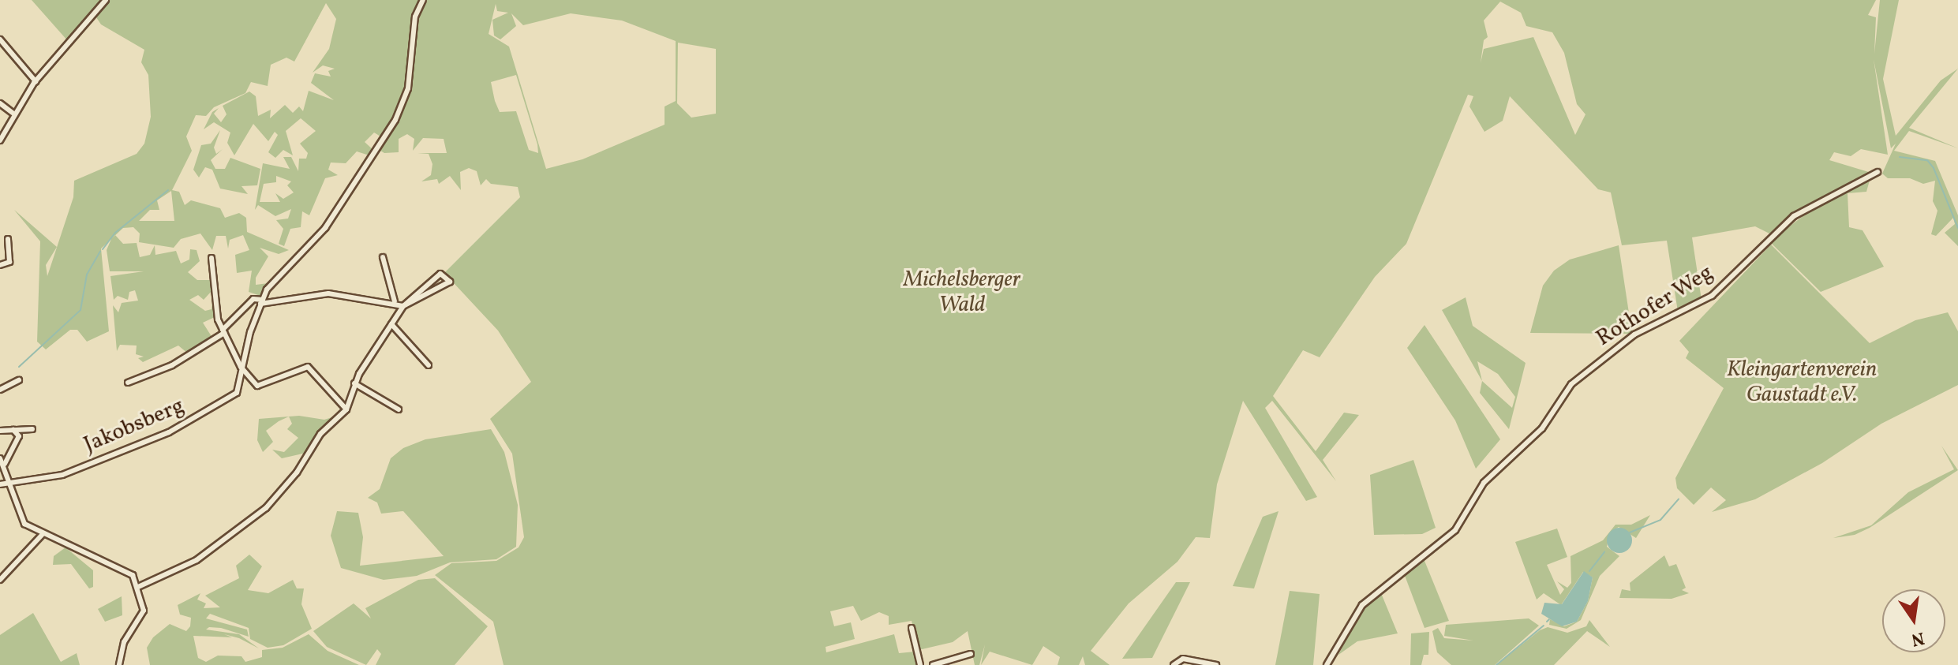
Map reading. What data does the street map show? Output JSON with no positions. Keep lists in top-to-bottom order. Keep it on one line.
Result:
{"streets":{"street":["Rothofer Weg","Jakobsberg"]},"parks":["Michelsberger Wald","Kleingartenverein Gaustadt e.V."],"north":"bottom"}
